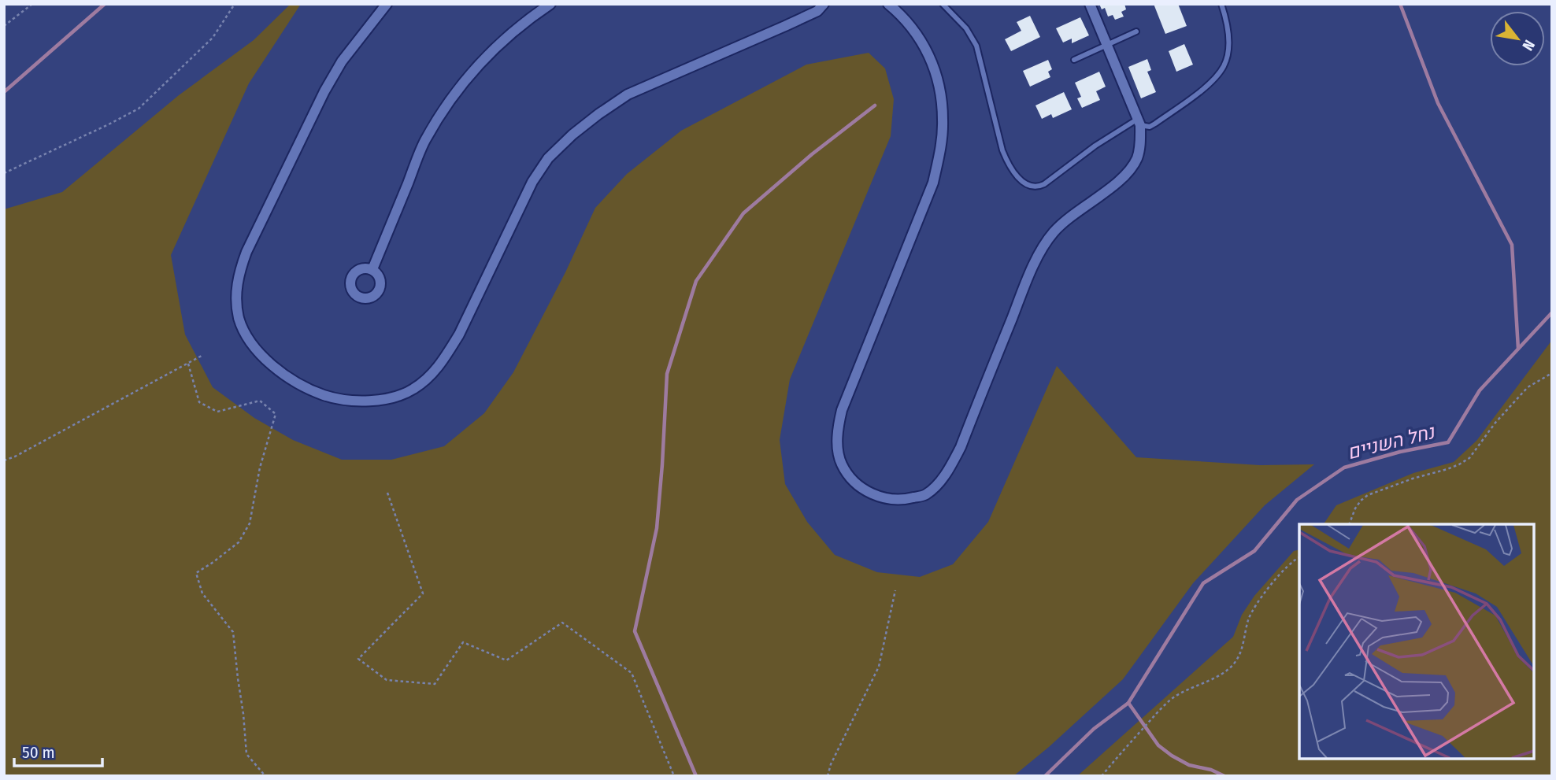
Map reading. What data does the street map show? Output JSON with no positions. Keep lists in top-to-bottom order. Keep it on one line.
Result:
{"water":["נחל השניים"],"scale_bar":"50 m","north":"bottom right"}
